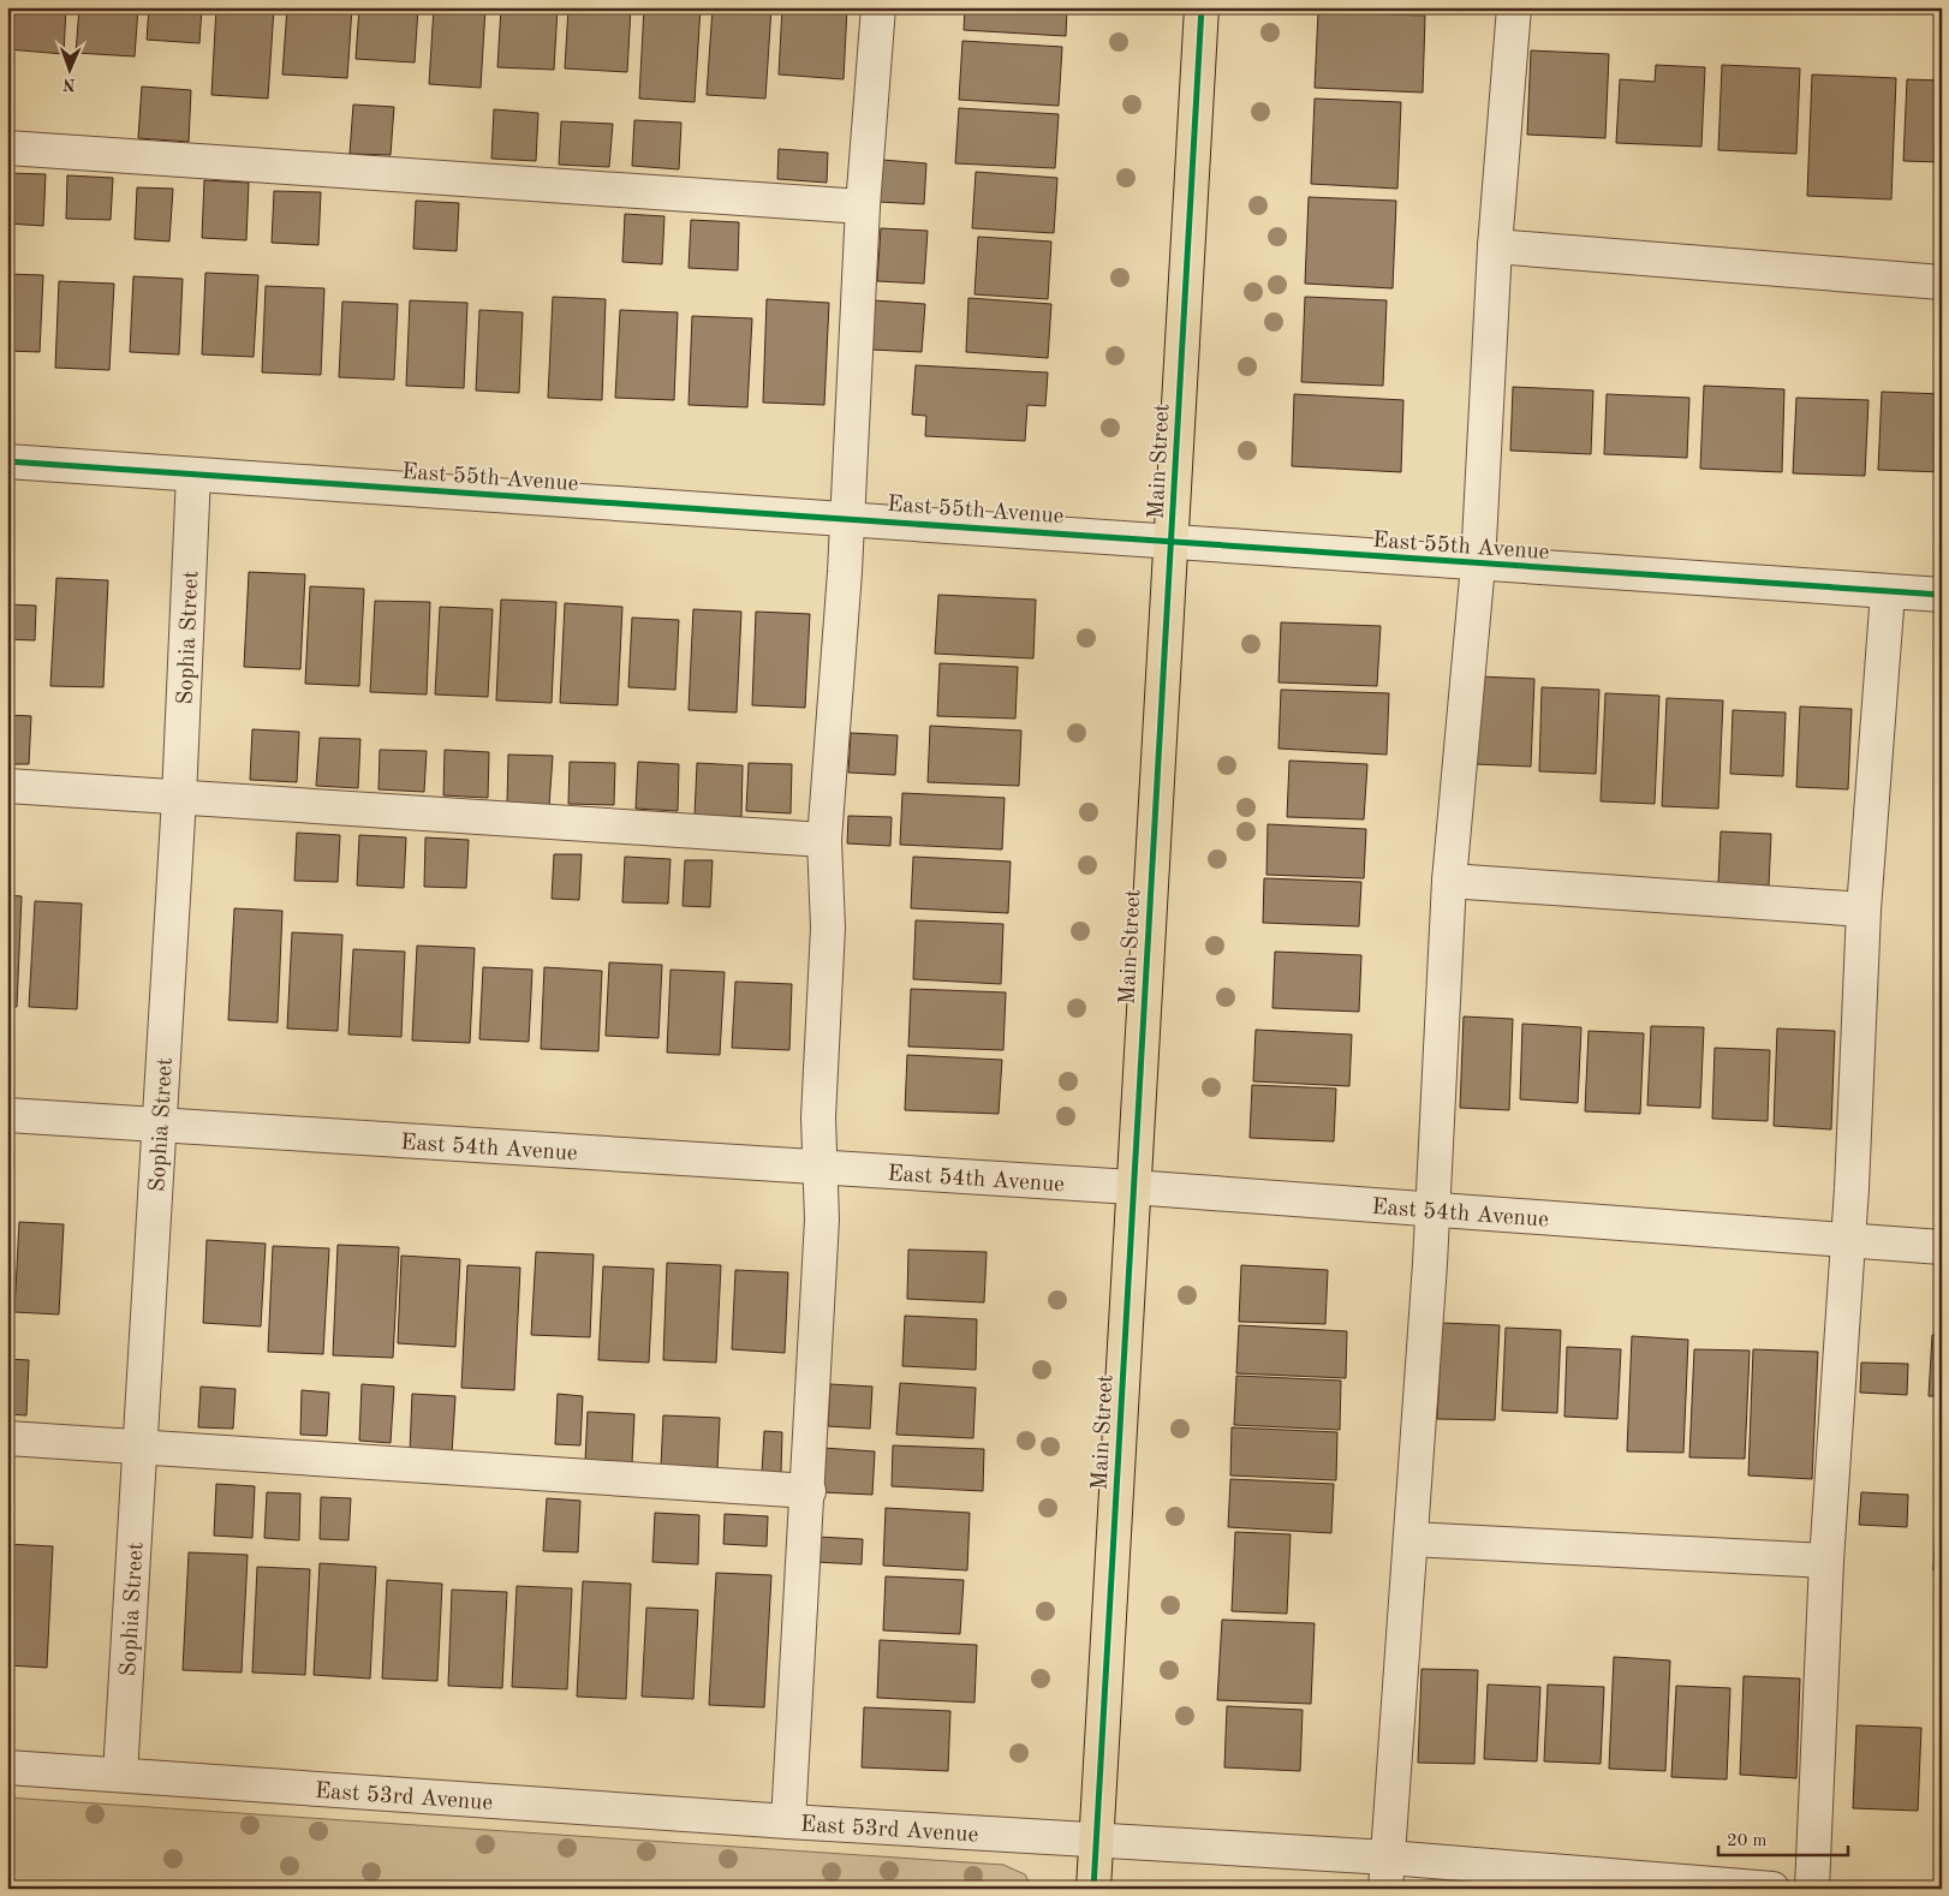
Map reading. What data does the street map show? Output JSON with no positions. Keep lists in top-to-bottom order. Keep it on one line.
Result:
{"streets":{"main road":["Main Street"],"street":["East 55th Avenue","Sophia Street","East 54th Avenue","East 53rd Avenue"]},"crossings":[["Main Street","East 55th Avenue"],["Main Street","East 54th Avenue"],["Main Street","East 53rd Avenue"],["East 55th Avenue","Sophia Street"],["Sophia Street","East 54th Avenue"],["Sophia Street","East 53rd Avenue"]],"scale_bar":"20 m","north":"bottom"}
